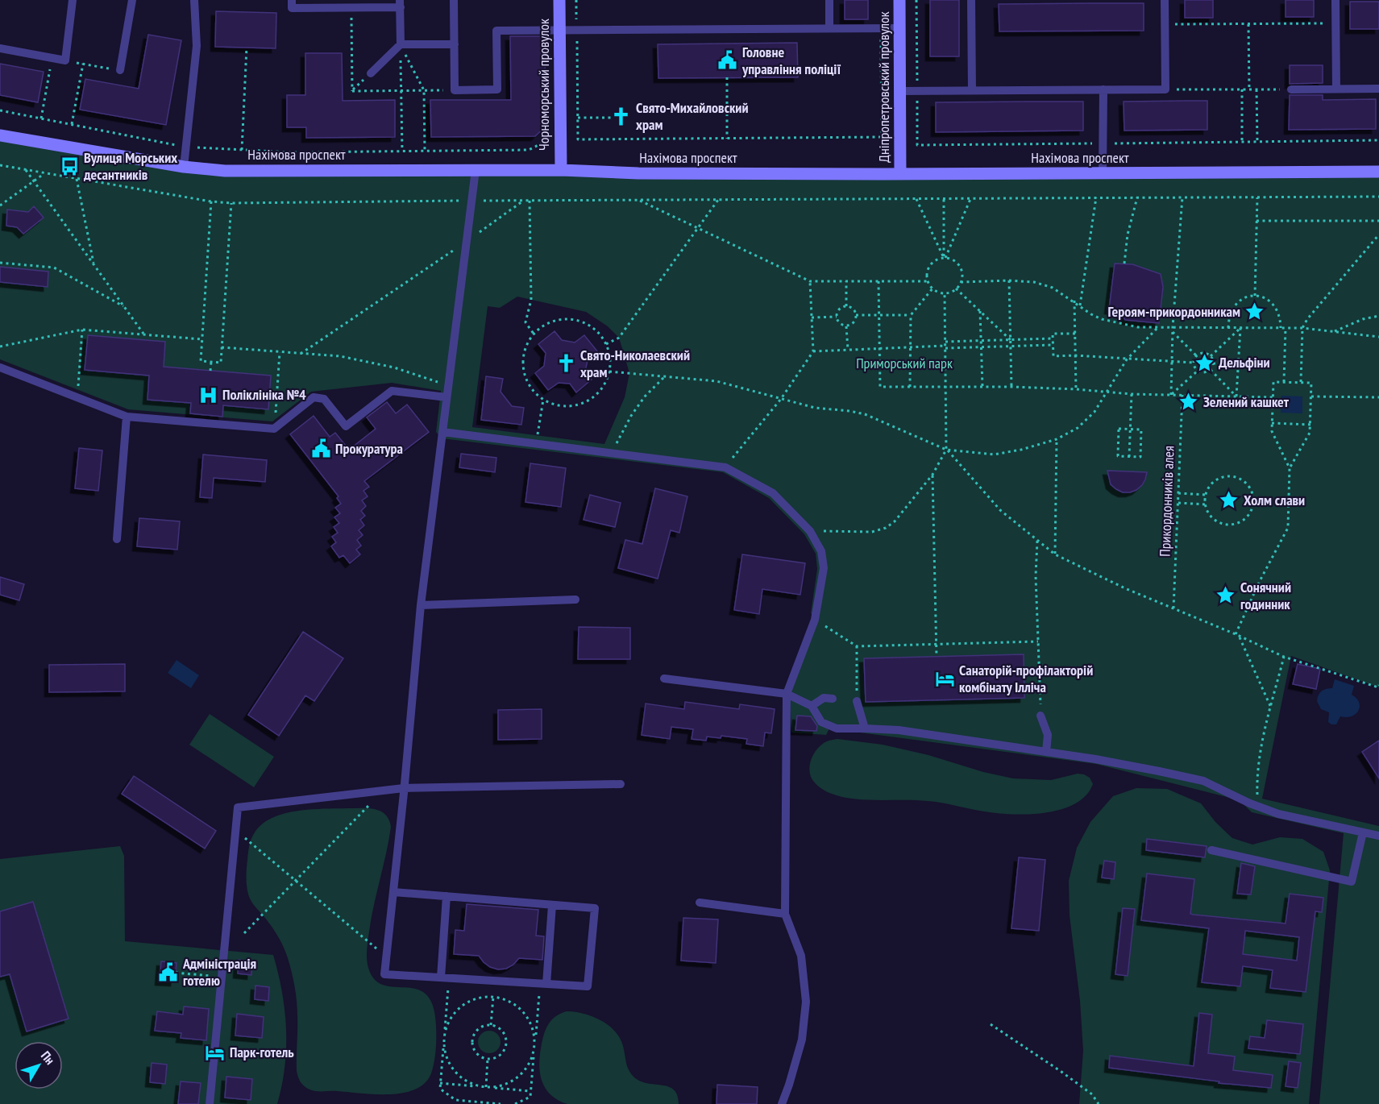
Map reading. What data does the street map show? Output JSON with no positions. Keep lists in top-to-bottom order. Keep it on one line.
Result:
{"streets":{"main road":["Чорноморський провулок","Дніпропетровський провулок","Нахімова проспект"],"path":["Прикордонників алея"]},"crossings":[["Чорноморський провулок","Нахімова проспект"],["Дніпропетровський провулок","Нахімова проспект"]],"parks":["Приморський парк"],"places":{"public building":["Головне управління поліції","Прокуратура","Адміністрація готелю"],"church":["Свято-Михайловский храм","Свято-Николаевский храм"],"bus stop":["Вулиця Морських десантників"],"place":["Героям-прикордонникам","Дельфіни","Зелений кашкет","Холм слави","Сонячний годинник"],"hospital":["Поліклініка №4"],"hotel":["Санаторій-профілакторій комбінату Ілліча","Парк-готель"]},"north":"top right"}
